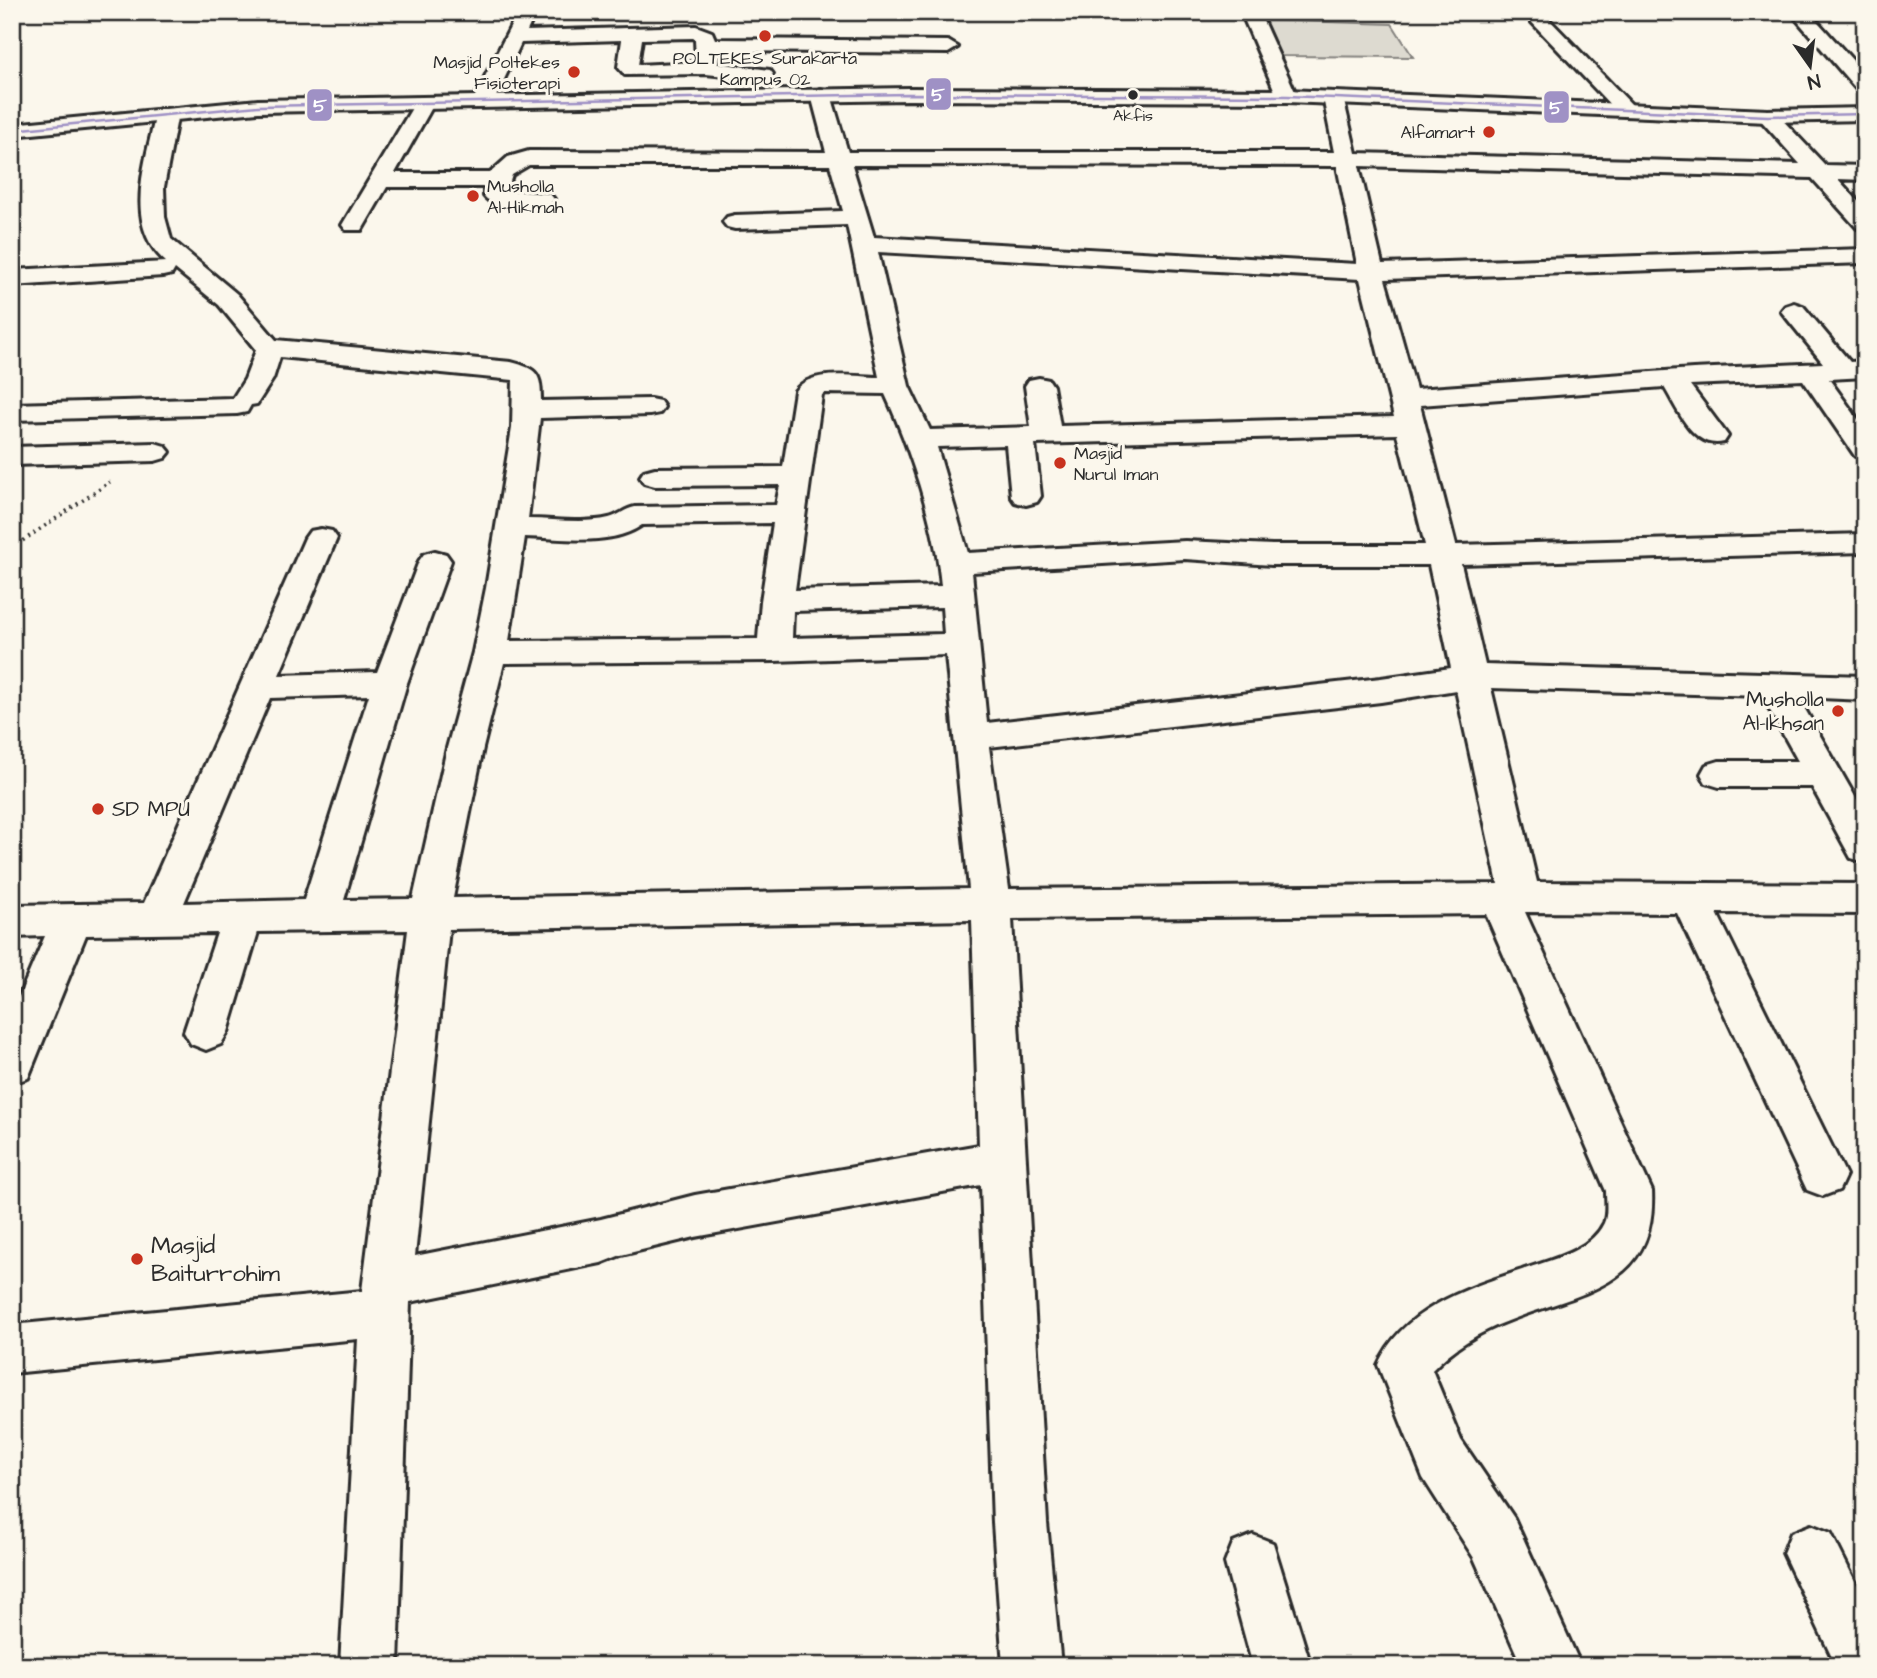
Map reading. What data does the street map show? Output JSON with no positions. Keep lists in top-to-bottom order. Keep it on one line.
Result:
{"places":["POLTEKES Surakarta Kampus 02","Masjid Poltekes Fisioterapi","Akfis","Alfamart","Musholla Al-Hikmah","Masjid Nurul Iman","Musholla Al-Ikhsan","SD MPU","Masjid Baiturrohim"],"lines":["transit line 5"],"north":"bottom"}
